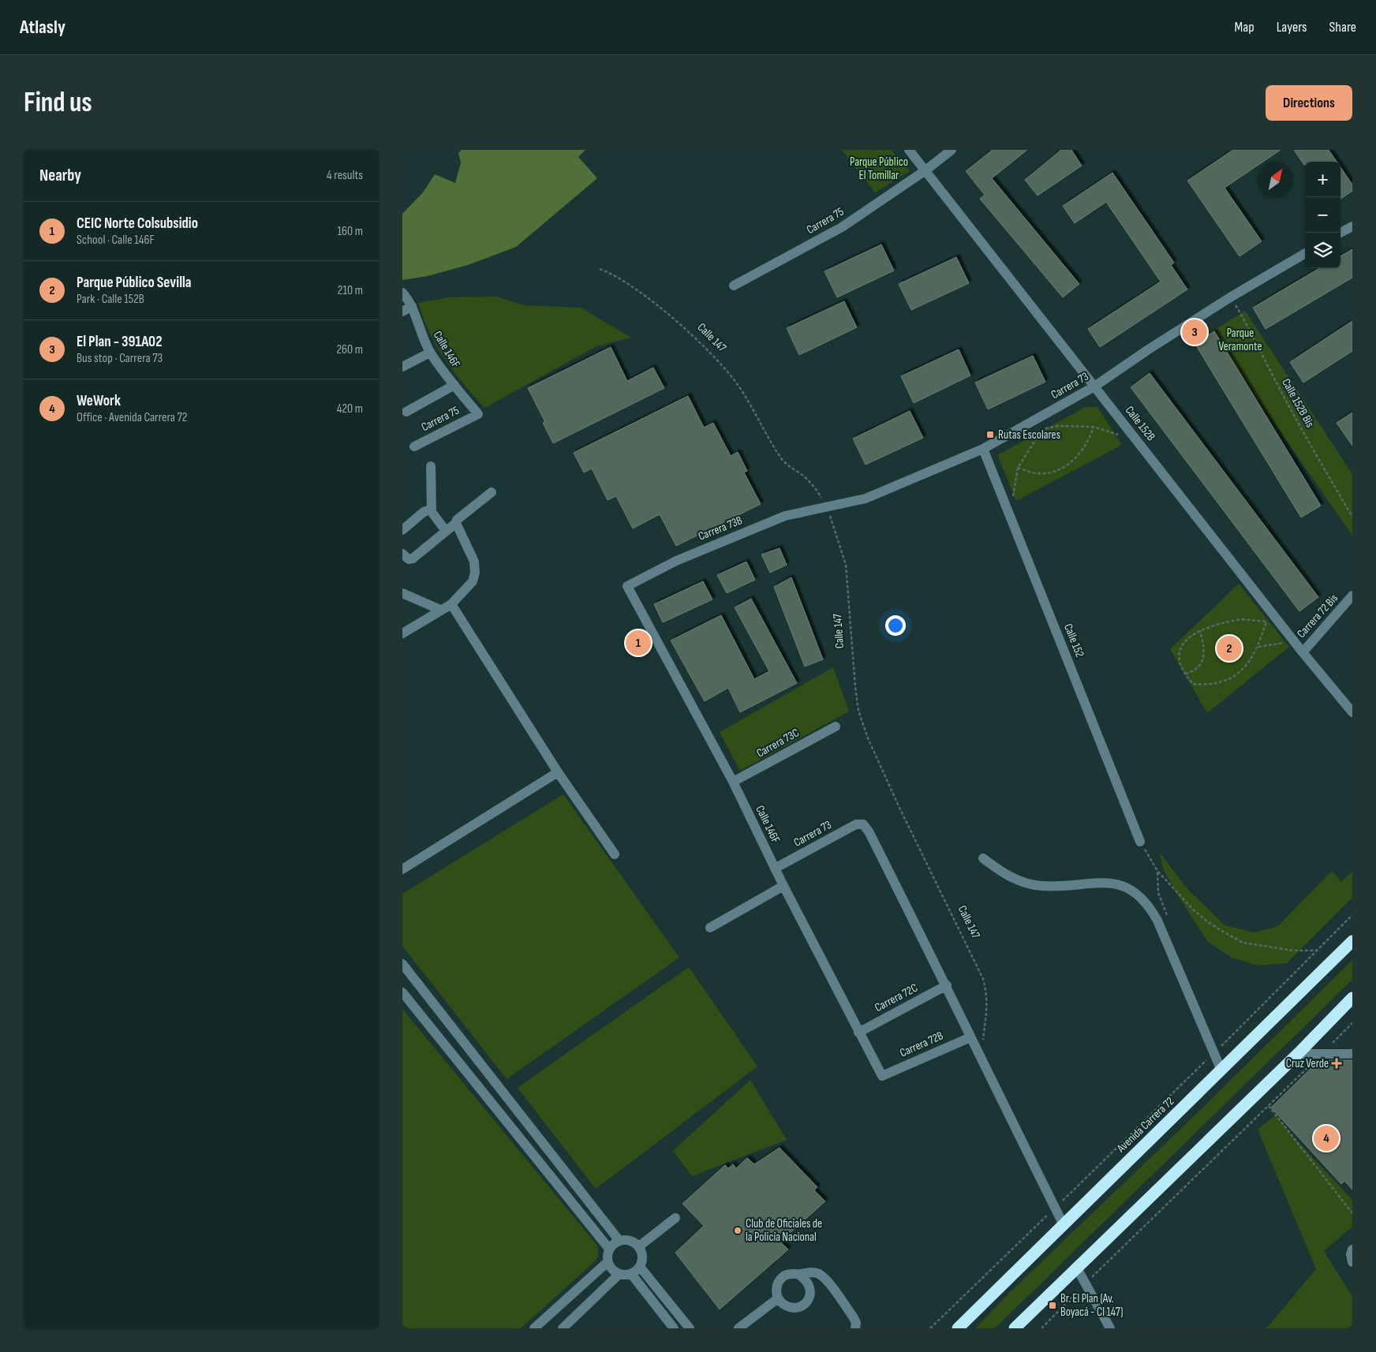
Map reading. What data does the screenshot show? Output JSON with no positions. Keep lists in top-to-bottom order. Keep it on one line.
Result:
{"streets":{"highway":["Avenida Carrera 72"],"street":["Carrera 75","Calle 146F","Carrera 73","Calle 152B","Carrera 73B","Carrera 72 Bis","Calle 152","Carrera 73C","Carrera 72C","Carrera 72B"],"path":["Calle 147","Calle 152B Bis"]},"crossings":[["Carrera 75","Calle 146F"],["Carrera 75","Calle 152B"],["Calle 147","Carrera 73"],["Calle 147","Carrera 73B"],["Calle 146F","Carrera 73"],["Calle 146F","Carrera 73B"],["Calle 146F","Carrera 73C"],["Calle 146F","Carrera 72C"],["Calle 146F","Carrera 72B"],["Carrera 73","Calle 152B Bis"],["Carrera 73","Calle 152B"],["Carrera 73","Carrera 73B"],["Carrera 73","Calle 152"],["Carrera 73","Carrera 72C"],["Calle 152B","Carrera 72 Bis"]],"parks":["Parque Público El Tomillar","Parque Veramonte"],"places":{"transit":["Rutas Escolares","Br. El Plan (Av. Boyacá - Cl 147)"],"health":["Cruz Verde"],"other":["Club de Oficiales de la Policía Nacional"]},"north":"top right","page":{"header":"Atlasly","nav":["Map","Layers","Share"],"buttons":"Directions","title":"Find us","heading":["Nearby","4 results"],"map_buttons":["+","−"],"list":[{"mark":"1","name":"CEIC Norte Colsubsidio","note":"School · Calle 146F","value":"160 m"},{"mark":"2","name":"Parque Público Sevilla","note":"Park · Calle 152B","value":"210 m"},{"mark":"3","name":"El Plan - 391A02","note":"Bus stop · Carrera 73","value":"260 m"},{"mark":"4","name":"WeWork","note":"Office · Avenida Carrera 72","value":"420 m"}],"pins":["3","1","2","4"]}}
